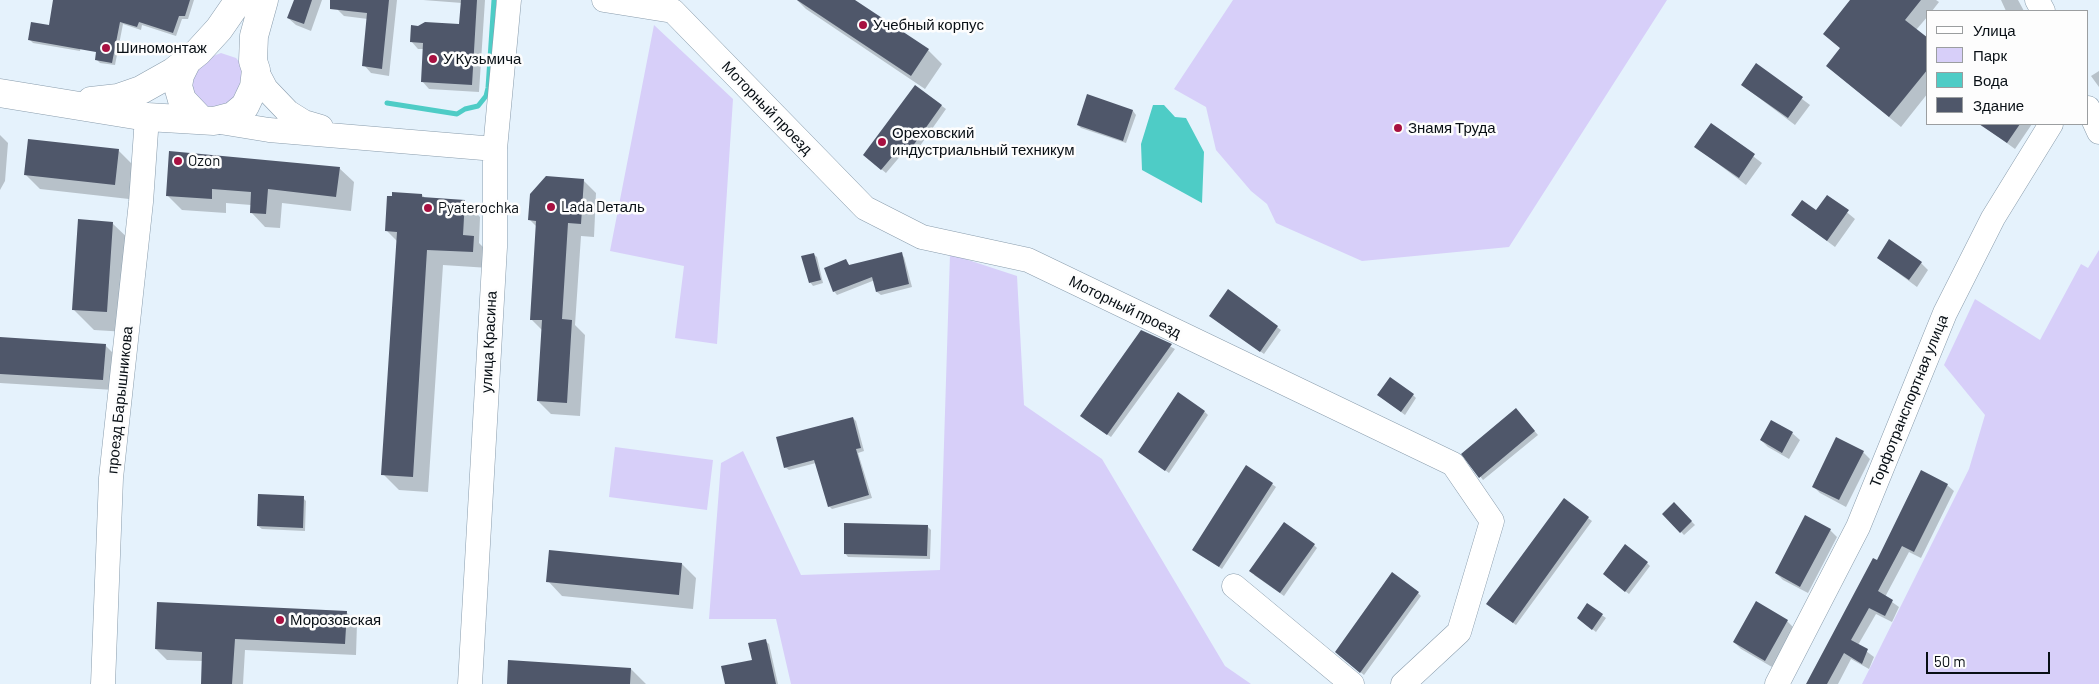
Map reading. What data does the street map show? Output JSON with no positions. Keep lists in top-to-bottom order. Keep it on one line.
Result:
{"streets":{"street":["Моторный проезд","улица Красина","проезд Барышникова","Торфотранспортная улица"]},"places":["Учебный корпус","Шиномонтаж","У Кузьмича","Знамя Труда","Ореховский индустриальный техникум","Ozon","Lada Dеталь","Pyaterochka","Морозовская"],"legend":["Улица","Парк","Вода","Здание"],"scale_bar":"50 m"}
